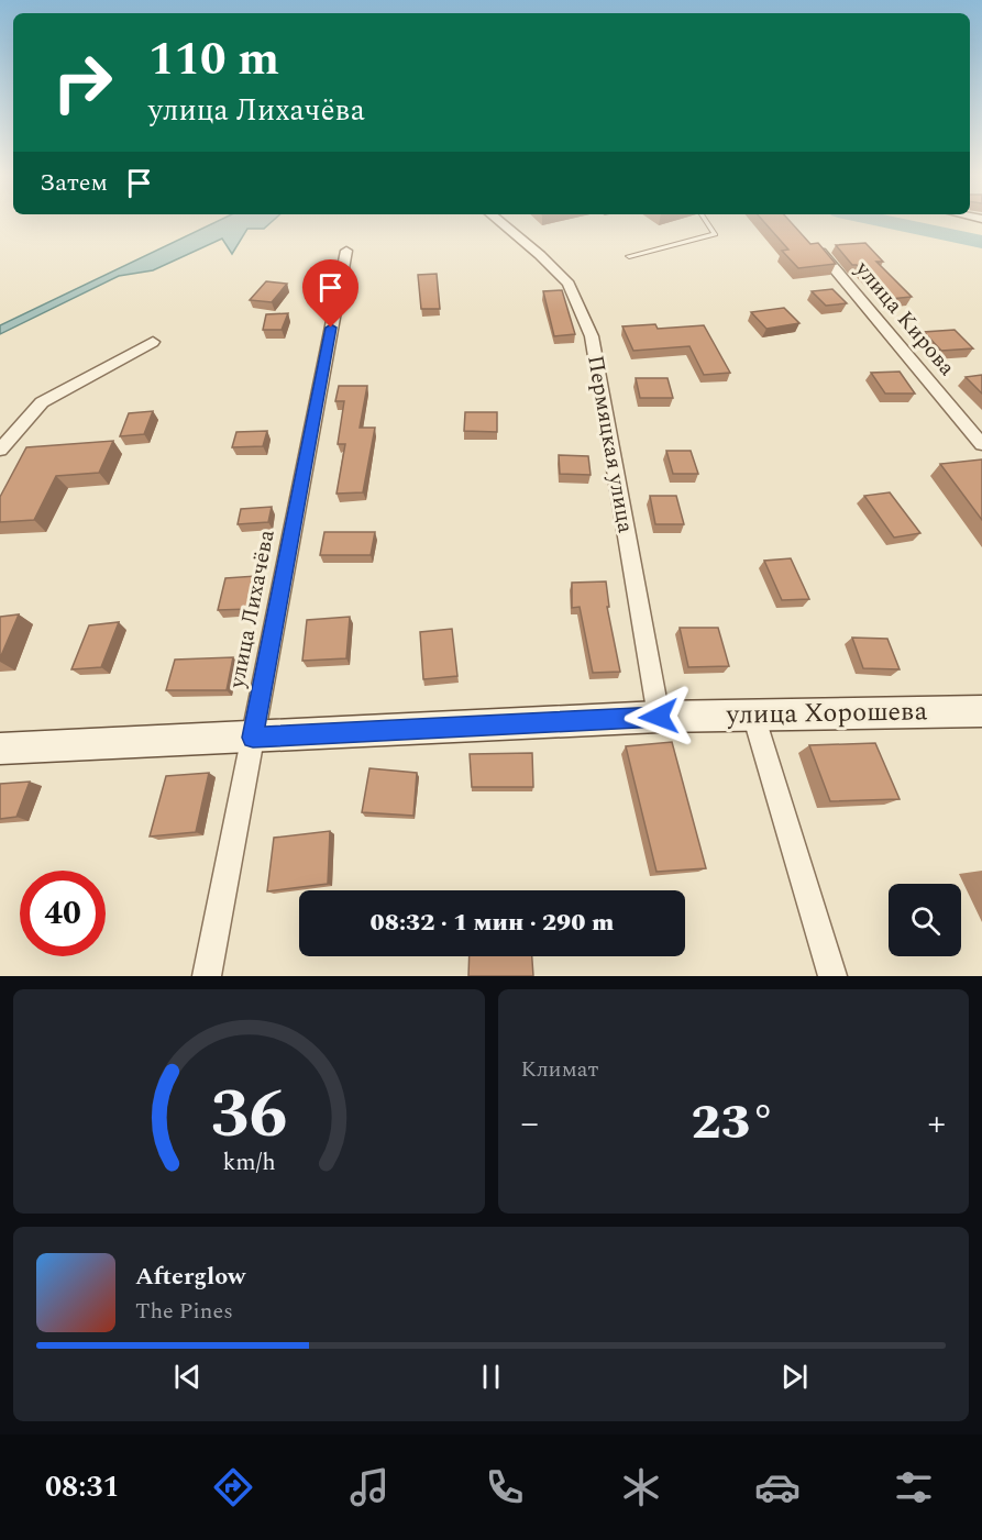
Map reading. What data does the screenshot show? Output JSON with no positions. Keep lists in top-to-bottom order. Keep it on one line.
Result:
{"streets":{"street":["улица Кирова","Пермяцкая улица","улица Лихачёва","улица Хорошева"]},"crossings":[["Пермяцкая улица","улица Хорошева"],["улица Лихачёва","улица Хорошева"]],"page":{"turn":["110 m","улица Лихачёва"],"then":"Затем","limit":"40","trip":"08:32 · 1 мин · 290 m","tile":"Климат","heat":["−","23°","+"],"song":["Afterglow","The Pines"],"tabs":"08:31","gauge":["36","km/h"]}}
